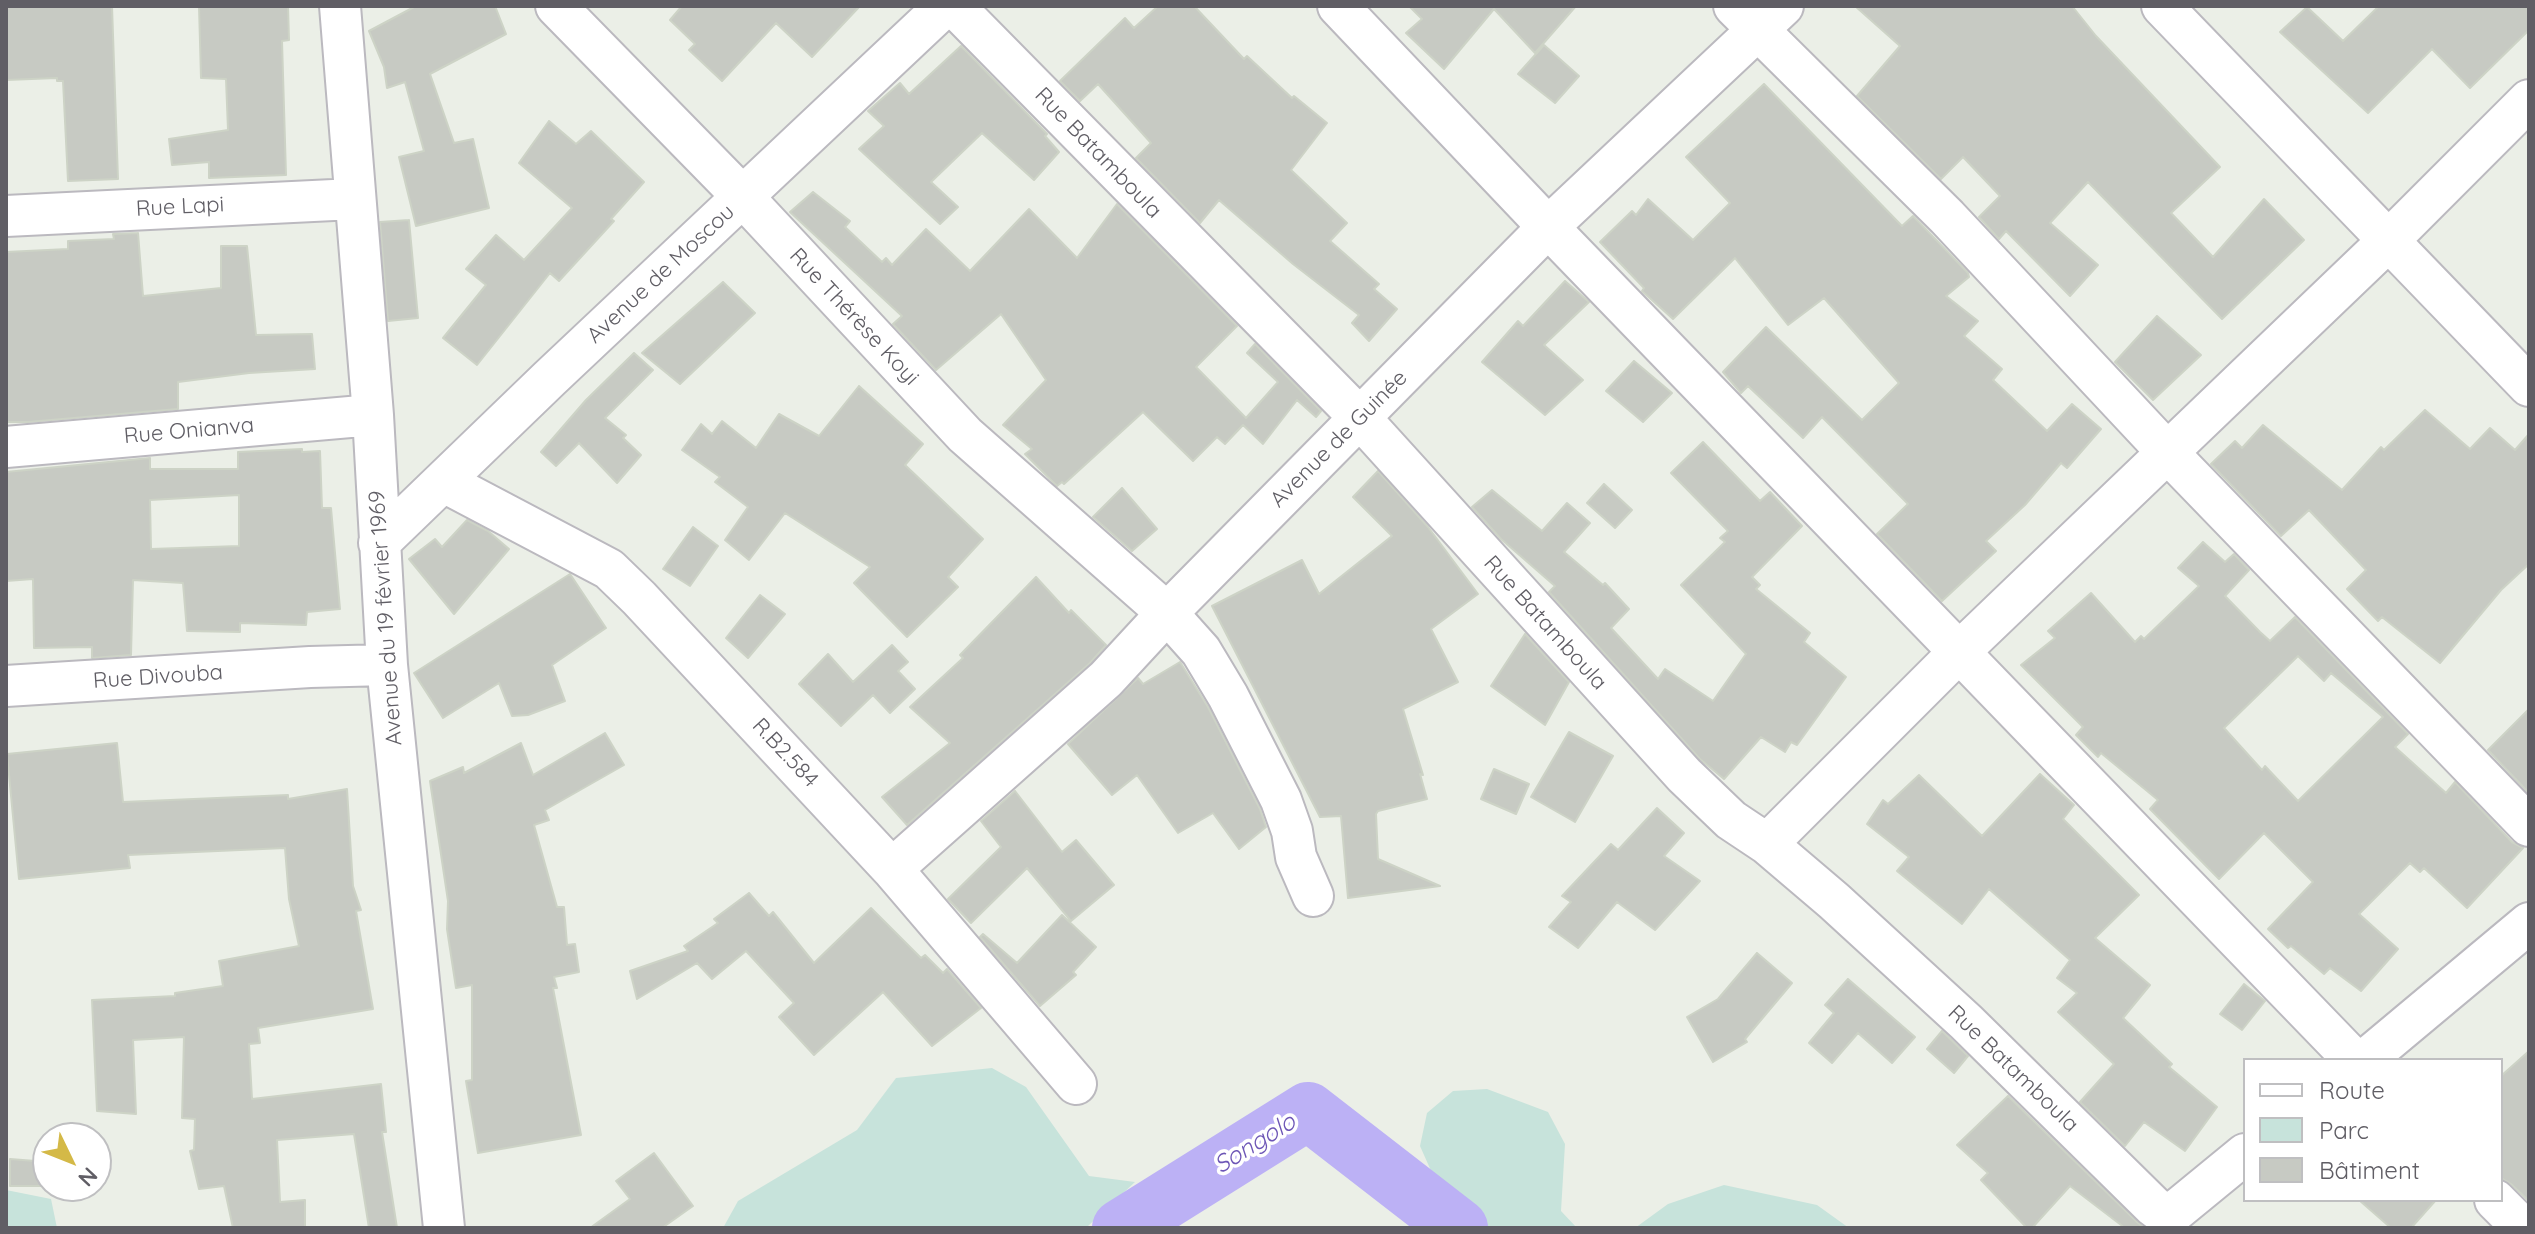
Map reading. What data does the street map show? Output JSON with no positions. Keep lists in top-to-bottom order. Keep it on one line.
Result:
{"streets":{"street":["Rue Batamboula","Rue Lapi","Avenue de Moscou","Rue Thérèse Koyi","Rue Onianva","Avenue de Guinée","Avenue du 19 février 1969","Rue Divouba","R.B2.584"]},"crossings":[["Rue Batamboula","Avenue de Guinée"],["Rue Lapi","Avenue du 19 février 1969"],["Avenue de Moscou","Rue Thérèse Koyi"],["Avenue de Moscou","Avenue du 19 février 1969"],["Avenue de Moscou","R.B2.584"],["Rue Thérèse Koyi","Avenue de Guinée"],["Rue Onianva","Avenue du 19 février 1969"],["Avenue de Guinée","R.B2.584"],["Avenue du 19 février 1969","Rue Divouba"]],"water":["Songolo"],"legend":["Route","Parc","Bâtiment"],"north":"bottom right"}
